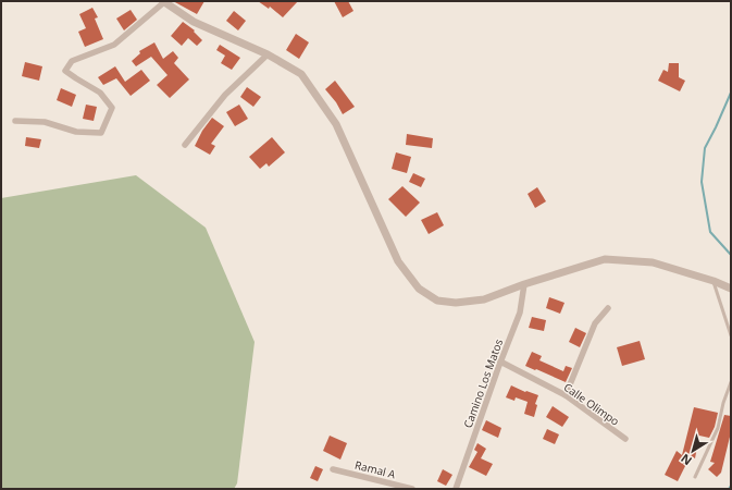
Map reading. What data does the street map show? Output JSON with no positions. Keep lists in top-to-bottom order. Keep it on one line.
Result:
{"streets":{"street":["Camino Los Matos","Calle Olimpo","Ramal A"]},"crossings":[["Camino Los Matos","Calle Olimpo"]],"north":"bottom left"}
